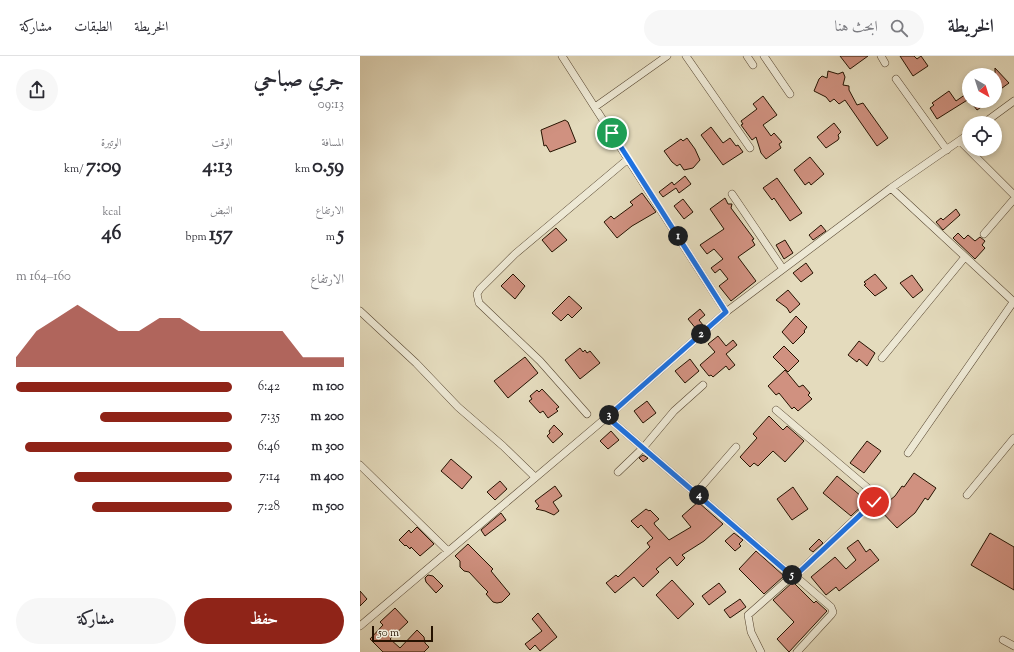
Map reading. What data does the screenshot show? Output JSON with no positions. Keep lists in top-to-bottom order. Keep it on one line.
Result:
{"scale_bar":"50 m","north":"bottom right","page":{"header":"الخريطة","search":"ابحث هنا","nav":["الخريطة","الطبقات","مشاركة"],"heading":["جري صباحي","09:13"],"stats":[["المسافة","0.59 km"],["الوقت","4:13"],["الوتيرة","7:09 /km"],["الارتفاع","5 m"],["النبض","157 bpm"],["kcal","46"]],"pins":["1","2","3","4","5"],"chart":["الارتفاع","160–164 m"],"list":[{"name":"100 m","note":"6:42"},{"name":"200 m","note":"7:35"},{"name":"300 m","note":"6:46"},{"name":"400 m","note":"7:14"},{"name":"500 m","note":"7:28"}],"buttons":["حفظ","مشاركة"],"scale":"50 m"}}
